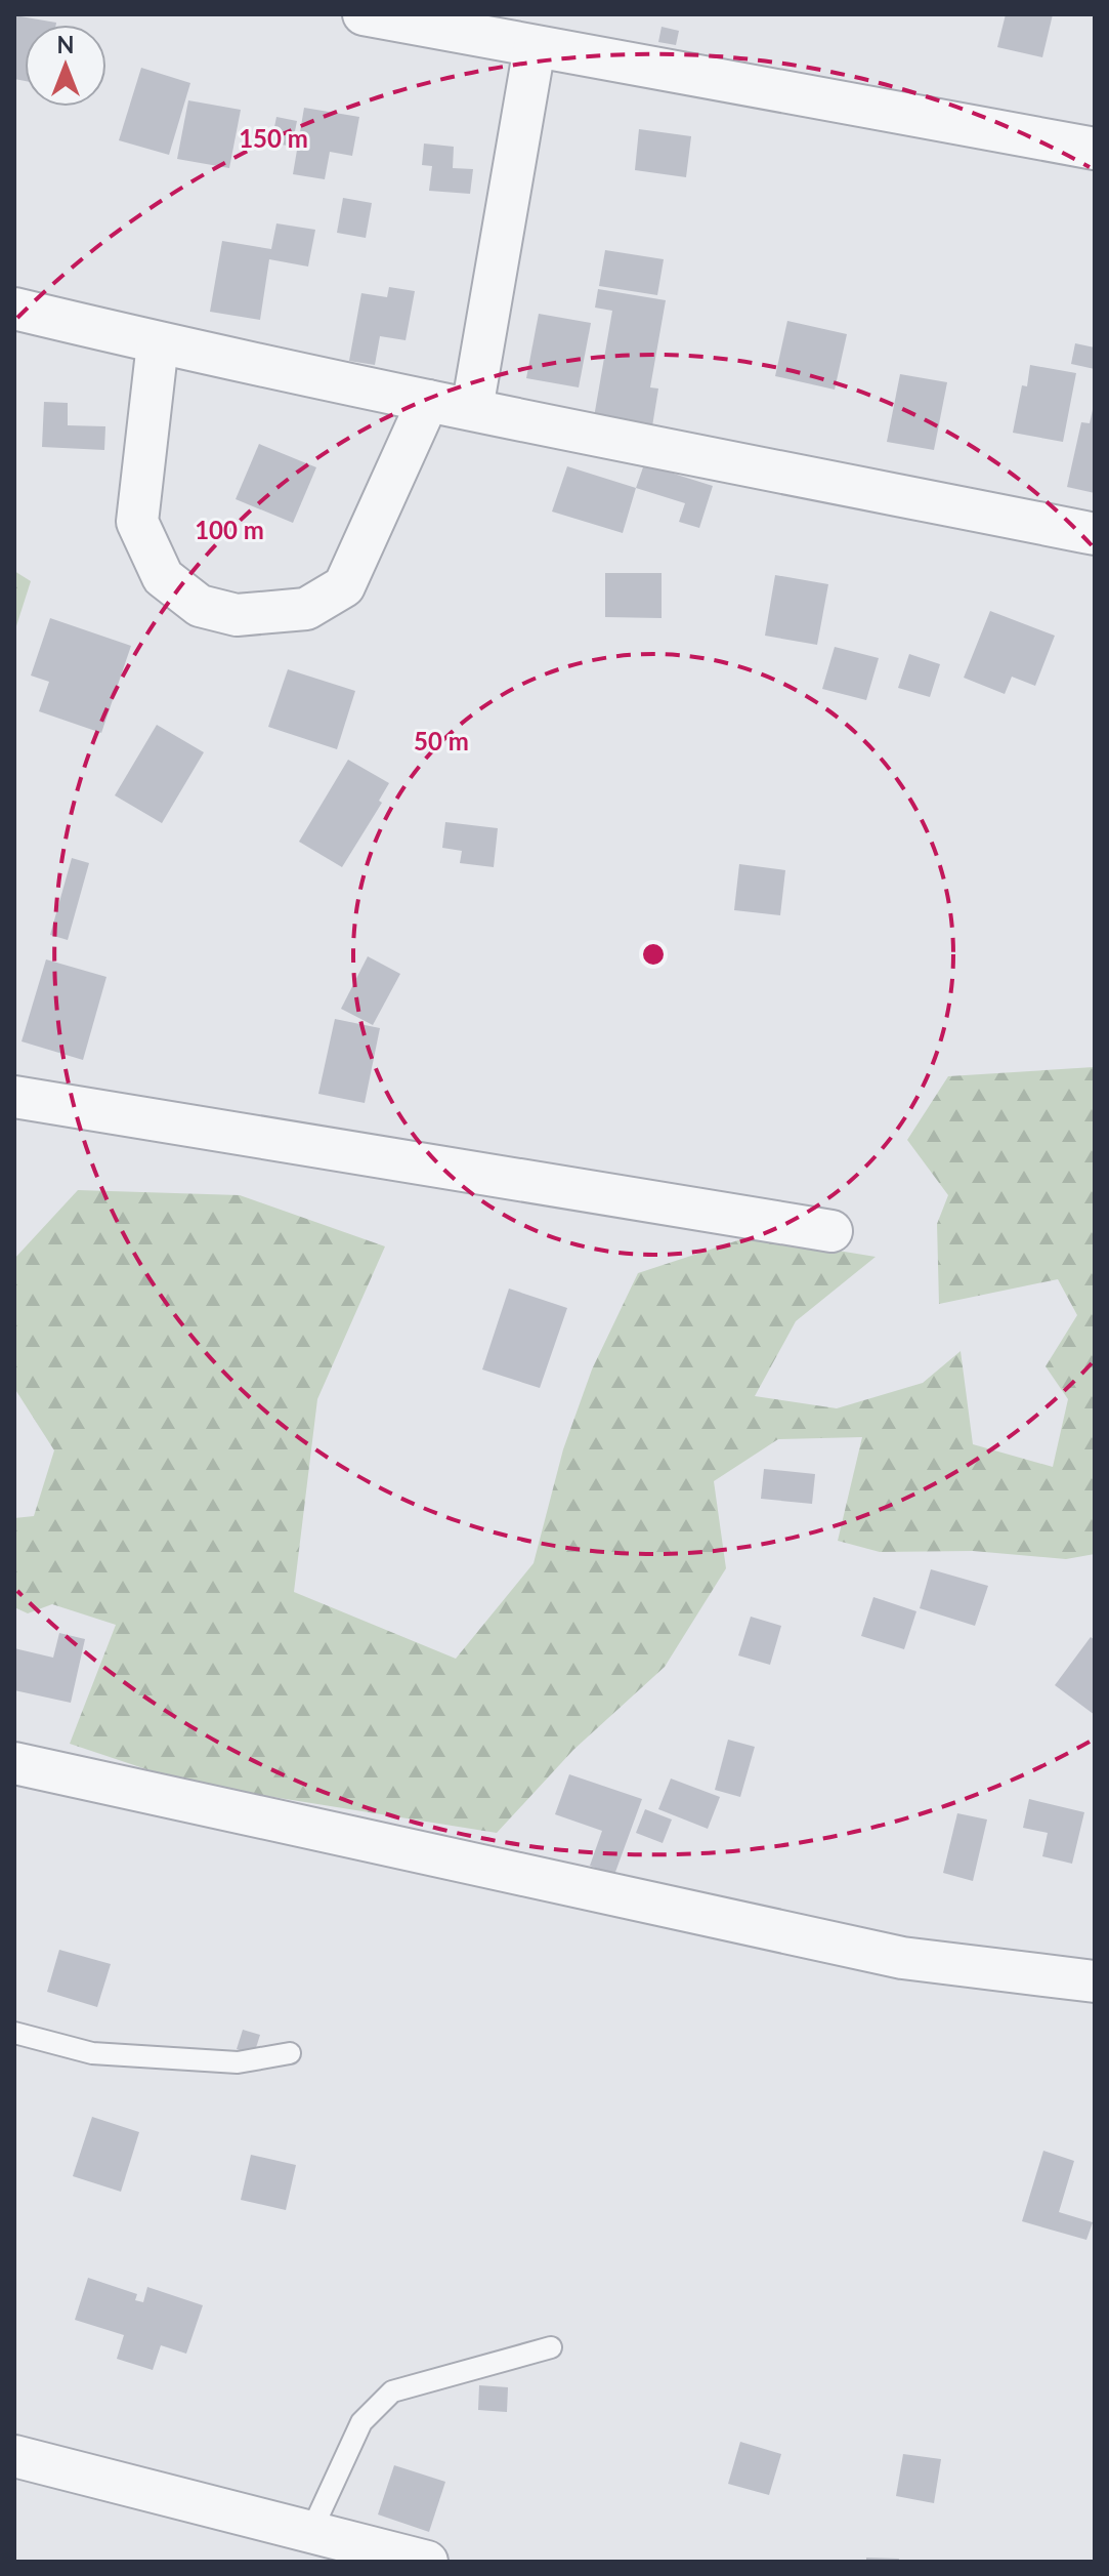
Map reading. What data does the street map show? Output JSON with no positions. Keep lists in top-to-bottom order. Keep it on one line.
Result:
{"north":"top","rings":["150 m","100 m","50 m"]}
